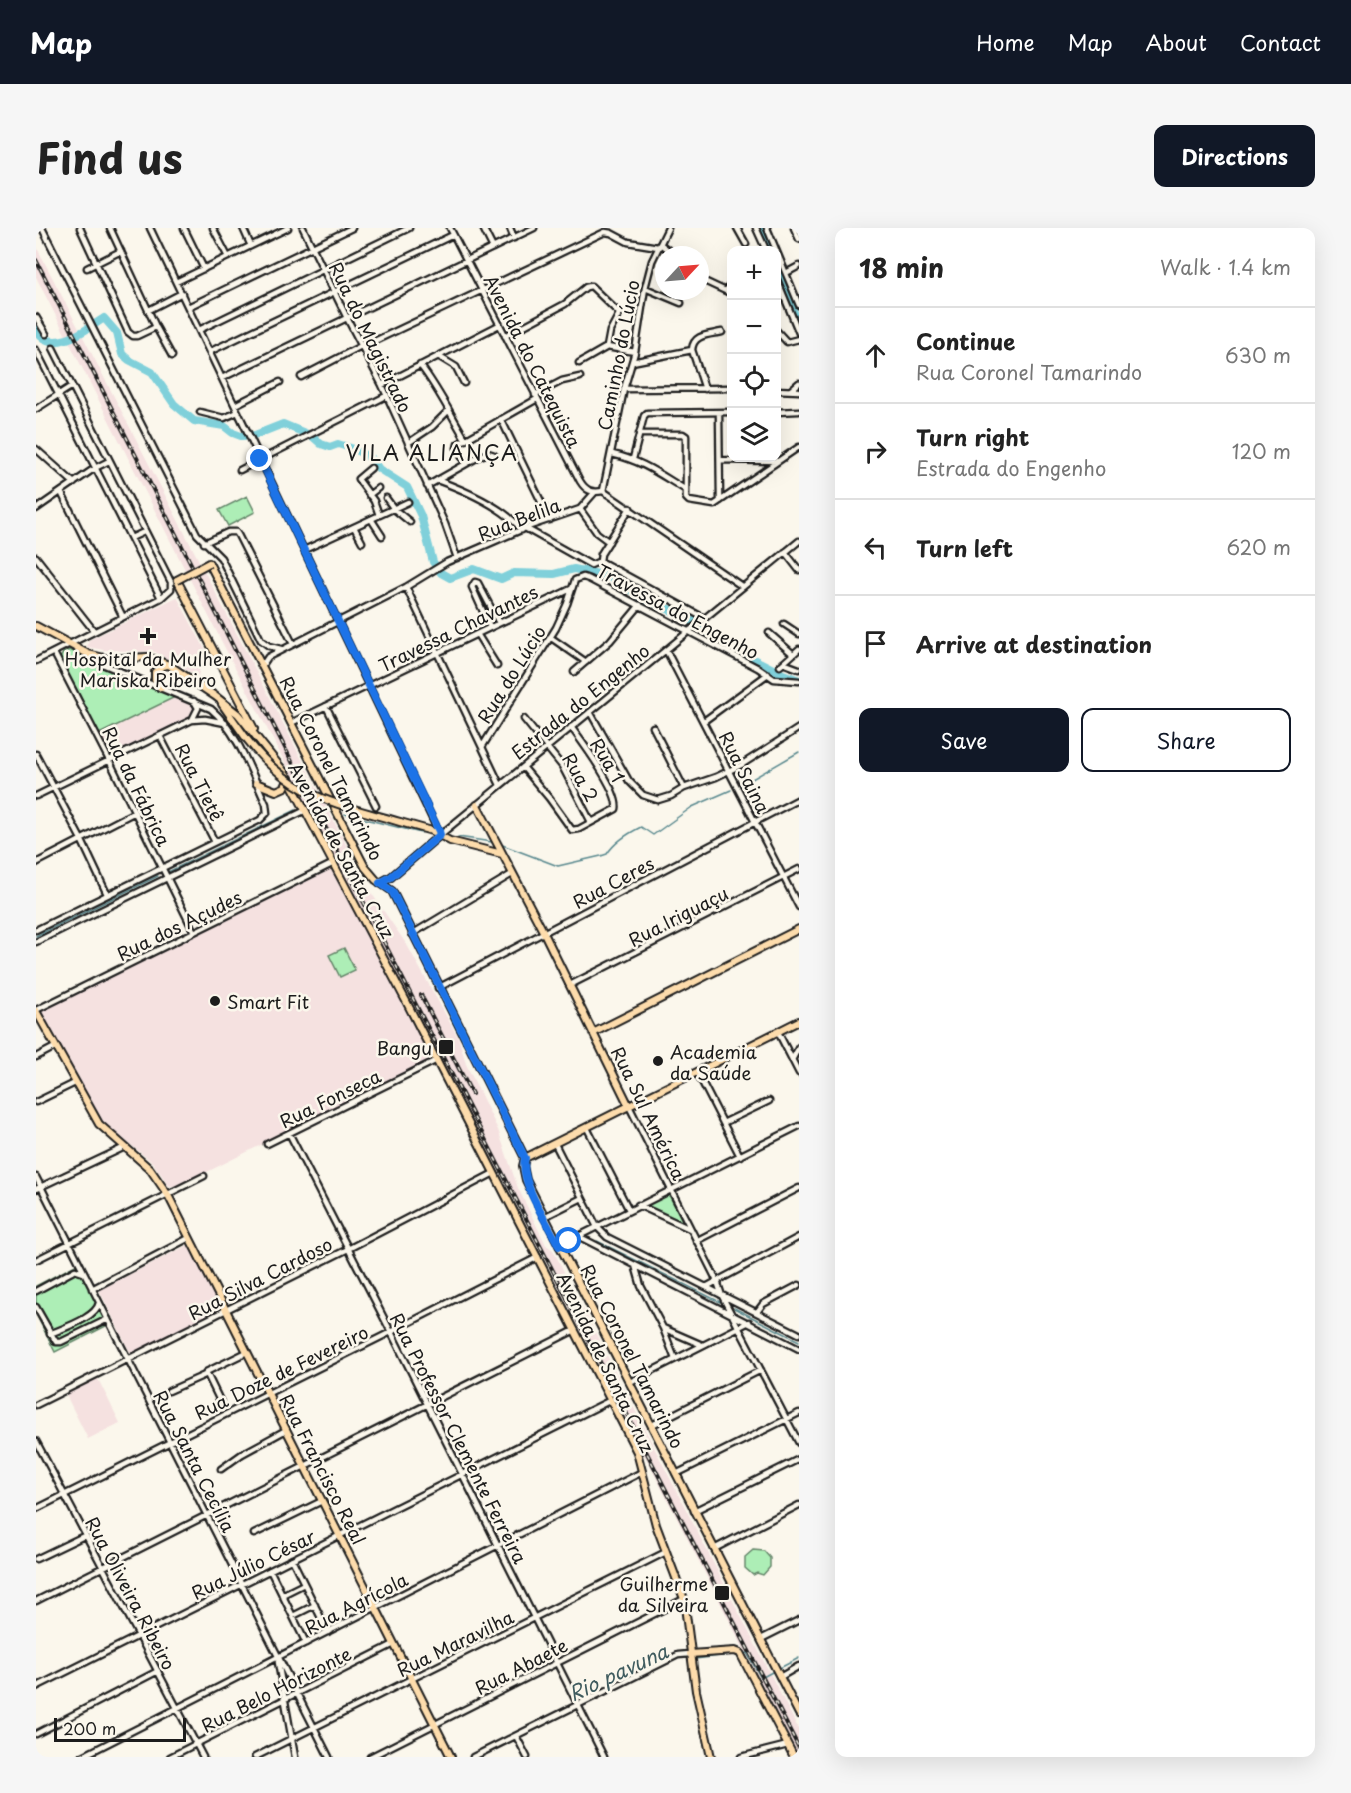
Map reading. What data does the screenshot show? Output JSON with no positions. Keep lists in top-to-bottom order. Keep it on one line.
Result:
{"streets":{"main road":["Estrada do Engenho","Rua Coronel Tamarindo","Avenida de Santa Cruz","Rua Sul América","Rua Francisco Real"],"street":["Rua do Magistrado","Caminho do Lúcio","Avenida do Catequista","Rua Belila","Travessa do Engenho","Travessa Chavantes","Rua do Lúcio","Rua 1","Rua Saina","Rua 2","Rua Tietê","Rua da Fábrica","Rua Ceres","Rua Iriguaçu","Rua dos Açudes","Rua Fonseca","Rua Silva Cardoso","Rua Doze de Fevereiro","Rua Professor Clemente Ferreira","Rua Santa Cecília","Rua Júlio César","Rua Oliveira Ribeiro","Rua Agrícola","Rua Maravilha","Rua Abaete","Rua Belo Horizonte"]},"crossings":[["Rua do Magistrado","Rua Belila"],["Avenida do Catequista","Rua Belila"],["Travessa do Engenho","Rua do Lúcio"],["Travessa do Engenho","Estrada do Engenho"],["Travessa Chavantes","Rua do Lúcio"],["Travessa Chavantes","Rua Coronel Tamarindo"],["Estrada do Engenho","Rua 1"],["Estrada do Engenho","Rua Coronel Tamarindo"],["Estrada do Engenho","Rua Saina"],["Estrada do Engenho","Rua 2"],["Estrada do Engenho","Rua Sul América"],["Rua 1","Rua 2"],["Rua Coronel Tamarindo","Avenida de Santa Cruz"],["Rua Coronel Tamarindo","Rua Ceres"],["Rua Saina","Rua Ceres"],["Rua Saina","Rua Iriguaçu"],["Rua da Fábrica","Rua dos Açudes"],["Avenida de Santa Cruz","Rua dos Açudes"],["Avenida de Santa Cruz","Rua Fonseca"],["Avenida de Santa Cruz","Rua Silva Cardoso"],["Avenida de Santa Cruz","Rua Doze de Fevereiro"],["Avenida de Santa Cruz","Rua Júlio César"],["Avenida de Santa Cruz","Rua Agrícola"],["Avenida de Santa Cruz","Rua Maravilha"],["Avenida de Santa Cruz","Rua Abaete"],["Rua Ceres","Rua Sul América"],["Rua Iriguaçu","Rua Sul América"],["Rua dos Açudes","Rua Francisco Real"],["Rua Fonseca","Rua Professor Clemente Ferreira"],["Rua Silva Cardoso","Rua Professor Clemente Ferreira"],["Rua Silva Cardoso","Rua Santa Cecília"],["Rua Silva Cardoso","Rua Francisco Real"],["Rua Doze de Fevereiro","Rua Professor Clemente Ferreira"],["Rua Doze de Fevereiro","Rua Santa Cecília"],["Rua Doze de Fevereiro","Rua Francisco Real"],["Rua Doze de Fevereiro","Rua Oliveira Ribeiro"],["Rua Professor Clemente Ferreira","Rua Júlio César"],["Rua Professor Clemente Ferreira","Rua Agrícola"],["Rua Professor Clemente Ferreira","Rua Maravilha"],["Rua Professor Clemente Ferreira","Rua Abaete"],["Rua Santa Cecília","Rua Júlio César"],["Rua Santa Cecília","Rua Agrícola"],["Rua Santa Cecília","Rua Maravilha"],["Rua Santa Cecília","Rua Belo Horizonte"],["Rua Francisco Real","Rua Júlio César"],["Rua Francisco Real","Rua Agrícola"],["Rua Francisco Real","Rua Maravilha"],["Rua Francisco Real","Rua Abaete"],["Rua Francisco Real","Rua Belo Horizonte"],["Rua Júlio César","Rua Oliveira Ribeiro"],["Rua Oliveira Ribeiro","Rua Agrícola"],["Rua Oliveira Ribeiro","Rua Belo Horizonte"]],"districts":["VILA ALIANÇA"],"water":["Rio pavuna"],"places":{"health":["Hospital da Mulher Mariska Ribeiro"],"other":["Smart Fit","Academia da Saúde"],"transit":["Bangu","Guilherme da Silveira"]},"scale_bar":"200 m","north":"top right","page":{"header":"Map","nav":["Home","Map","About","Contact"],"title":"Find us","buttons":["Directions",["Save","Share"]],"heading":["18 min","Walk · 1.4 km"],"map_buttons":["+","−"],"list":[["Continue","Rua Coronel Tamarindo","630 m"],["Turn right","Estrada do Engenho","120 m"],["Turn left","620 m"],"Arrive at destination"],"scale":"200 m"}}
